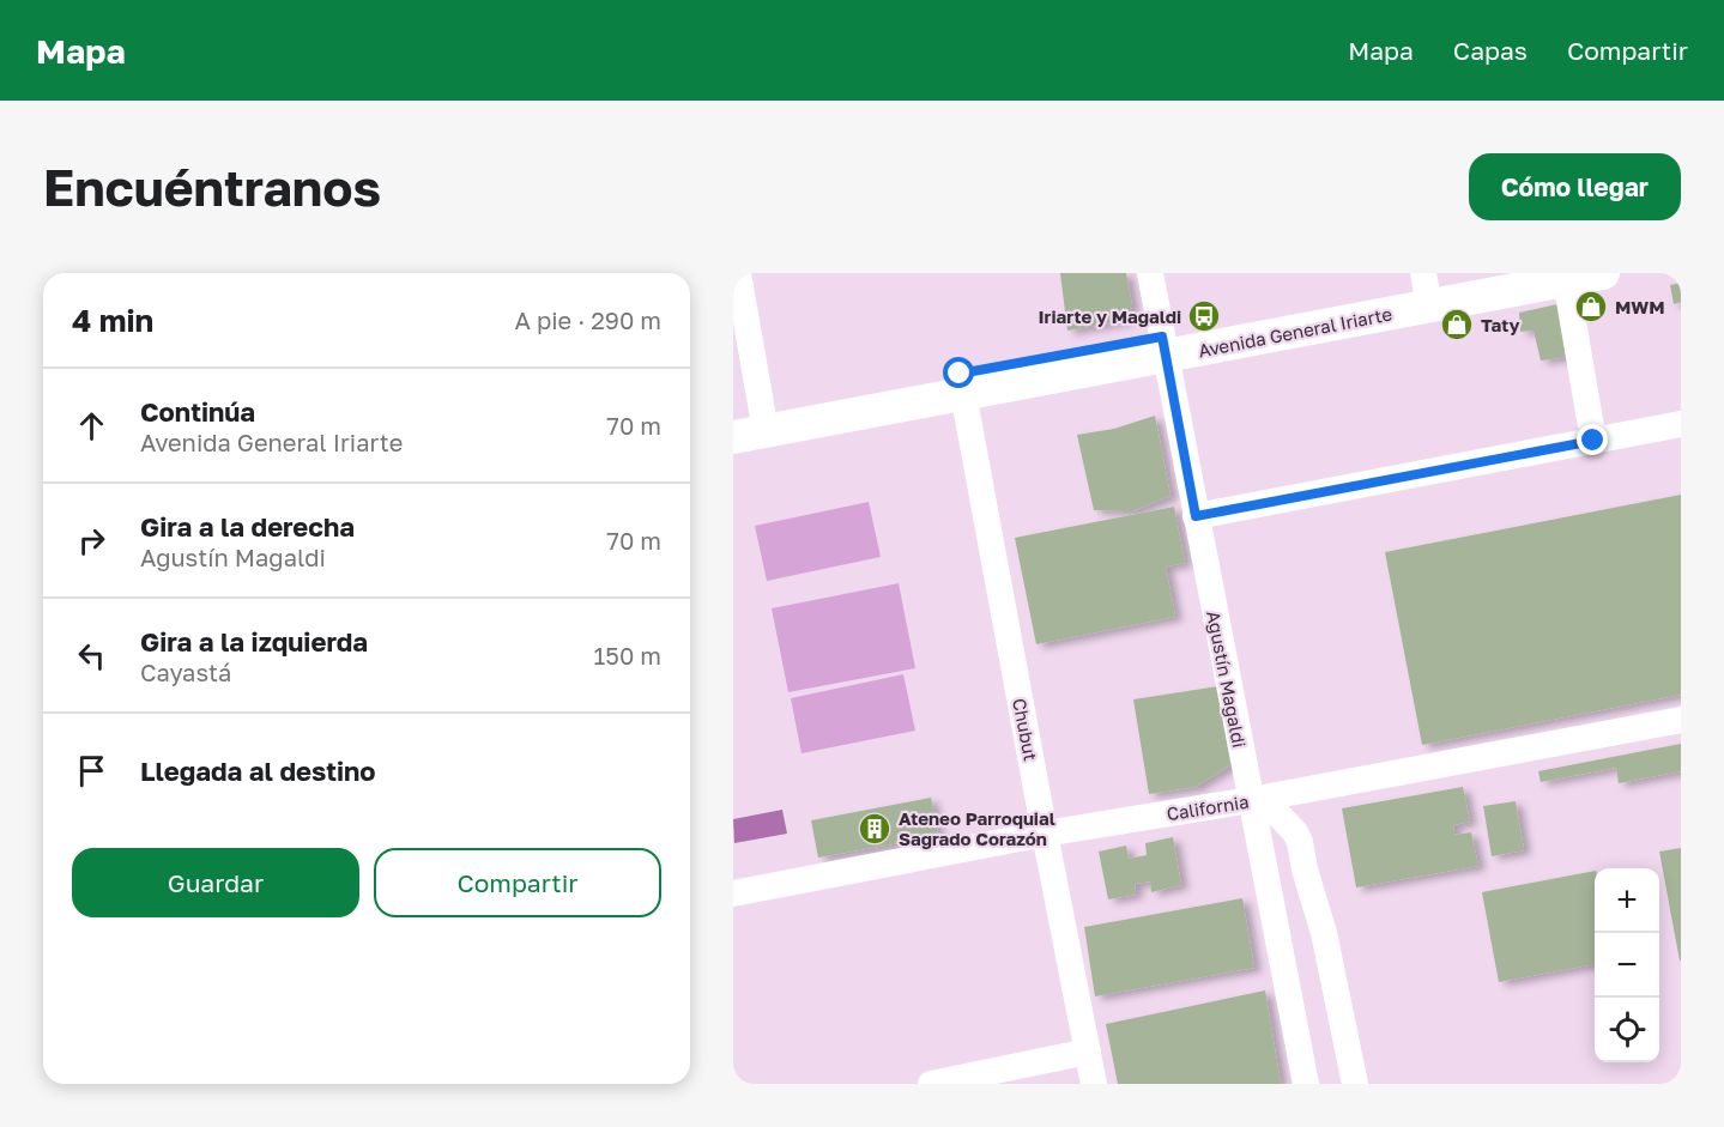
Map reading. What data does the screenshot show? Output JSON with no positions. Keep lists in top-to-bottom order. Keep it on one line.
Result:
{"streets":{"main road":["Avenida General Iriarte"],"street":["Agustín Magaldi","Chubut","California"]},"crossings":[["Avenida General Iriarte","Agustín Magaldi"],["Avenida General Iriarte","Chubut"],["Agustín Magaldi","California"],["Chubut","California"]],"places":{"shop":["MWM","Taty"],"bus stop":["Iriarte y Magaldi"],"building":["Ateneo Parroquial Sagrado Corazón"]},"page":{"header":"Mapa","nav":["Mapa","Capas","Compartir"],"buttons":["Cómo llegar",["Guardar","Compartir"]],"title":"Encuéntranos","heading":["4 min","A pie · 290 m"],"list":[["Continúa","Avenida General Iriarte","70 m"],["Gira a la derecha","Agustín Magaldi","70 m"],["Gira a la izquierda","Cayastá","150 m"],"Llegada al destino"],"map_buttons":["+","−"]}}
